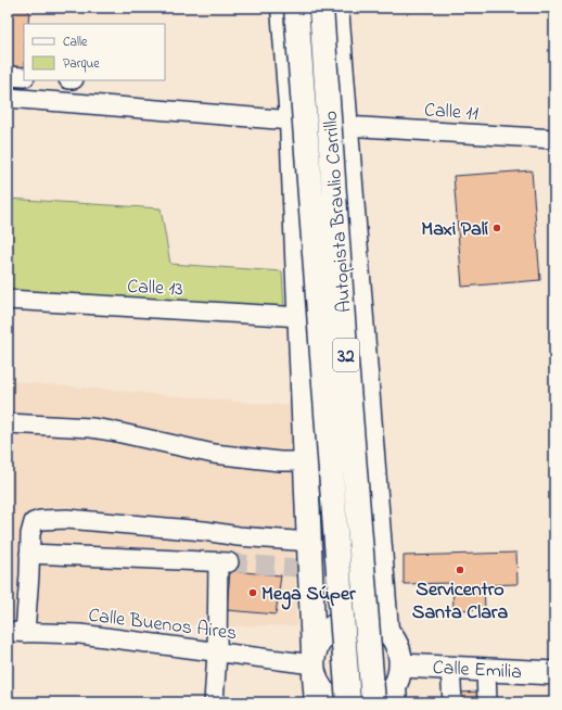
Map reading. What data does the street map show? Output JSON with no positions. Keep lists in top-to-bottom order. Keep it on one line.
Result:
{"streets":{"highway":["Autopista Braulio Carrillo","32"],"main road":["Calle Emilia"],"street":["Calle 11","Calle 13","Calle Buenos Aires"]},"places":["Maxi Palí","Servicentro Santa Clara","Mega Súper"],"legend":["Calle","Parque"]}
